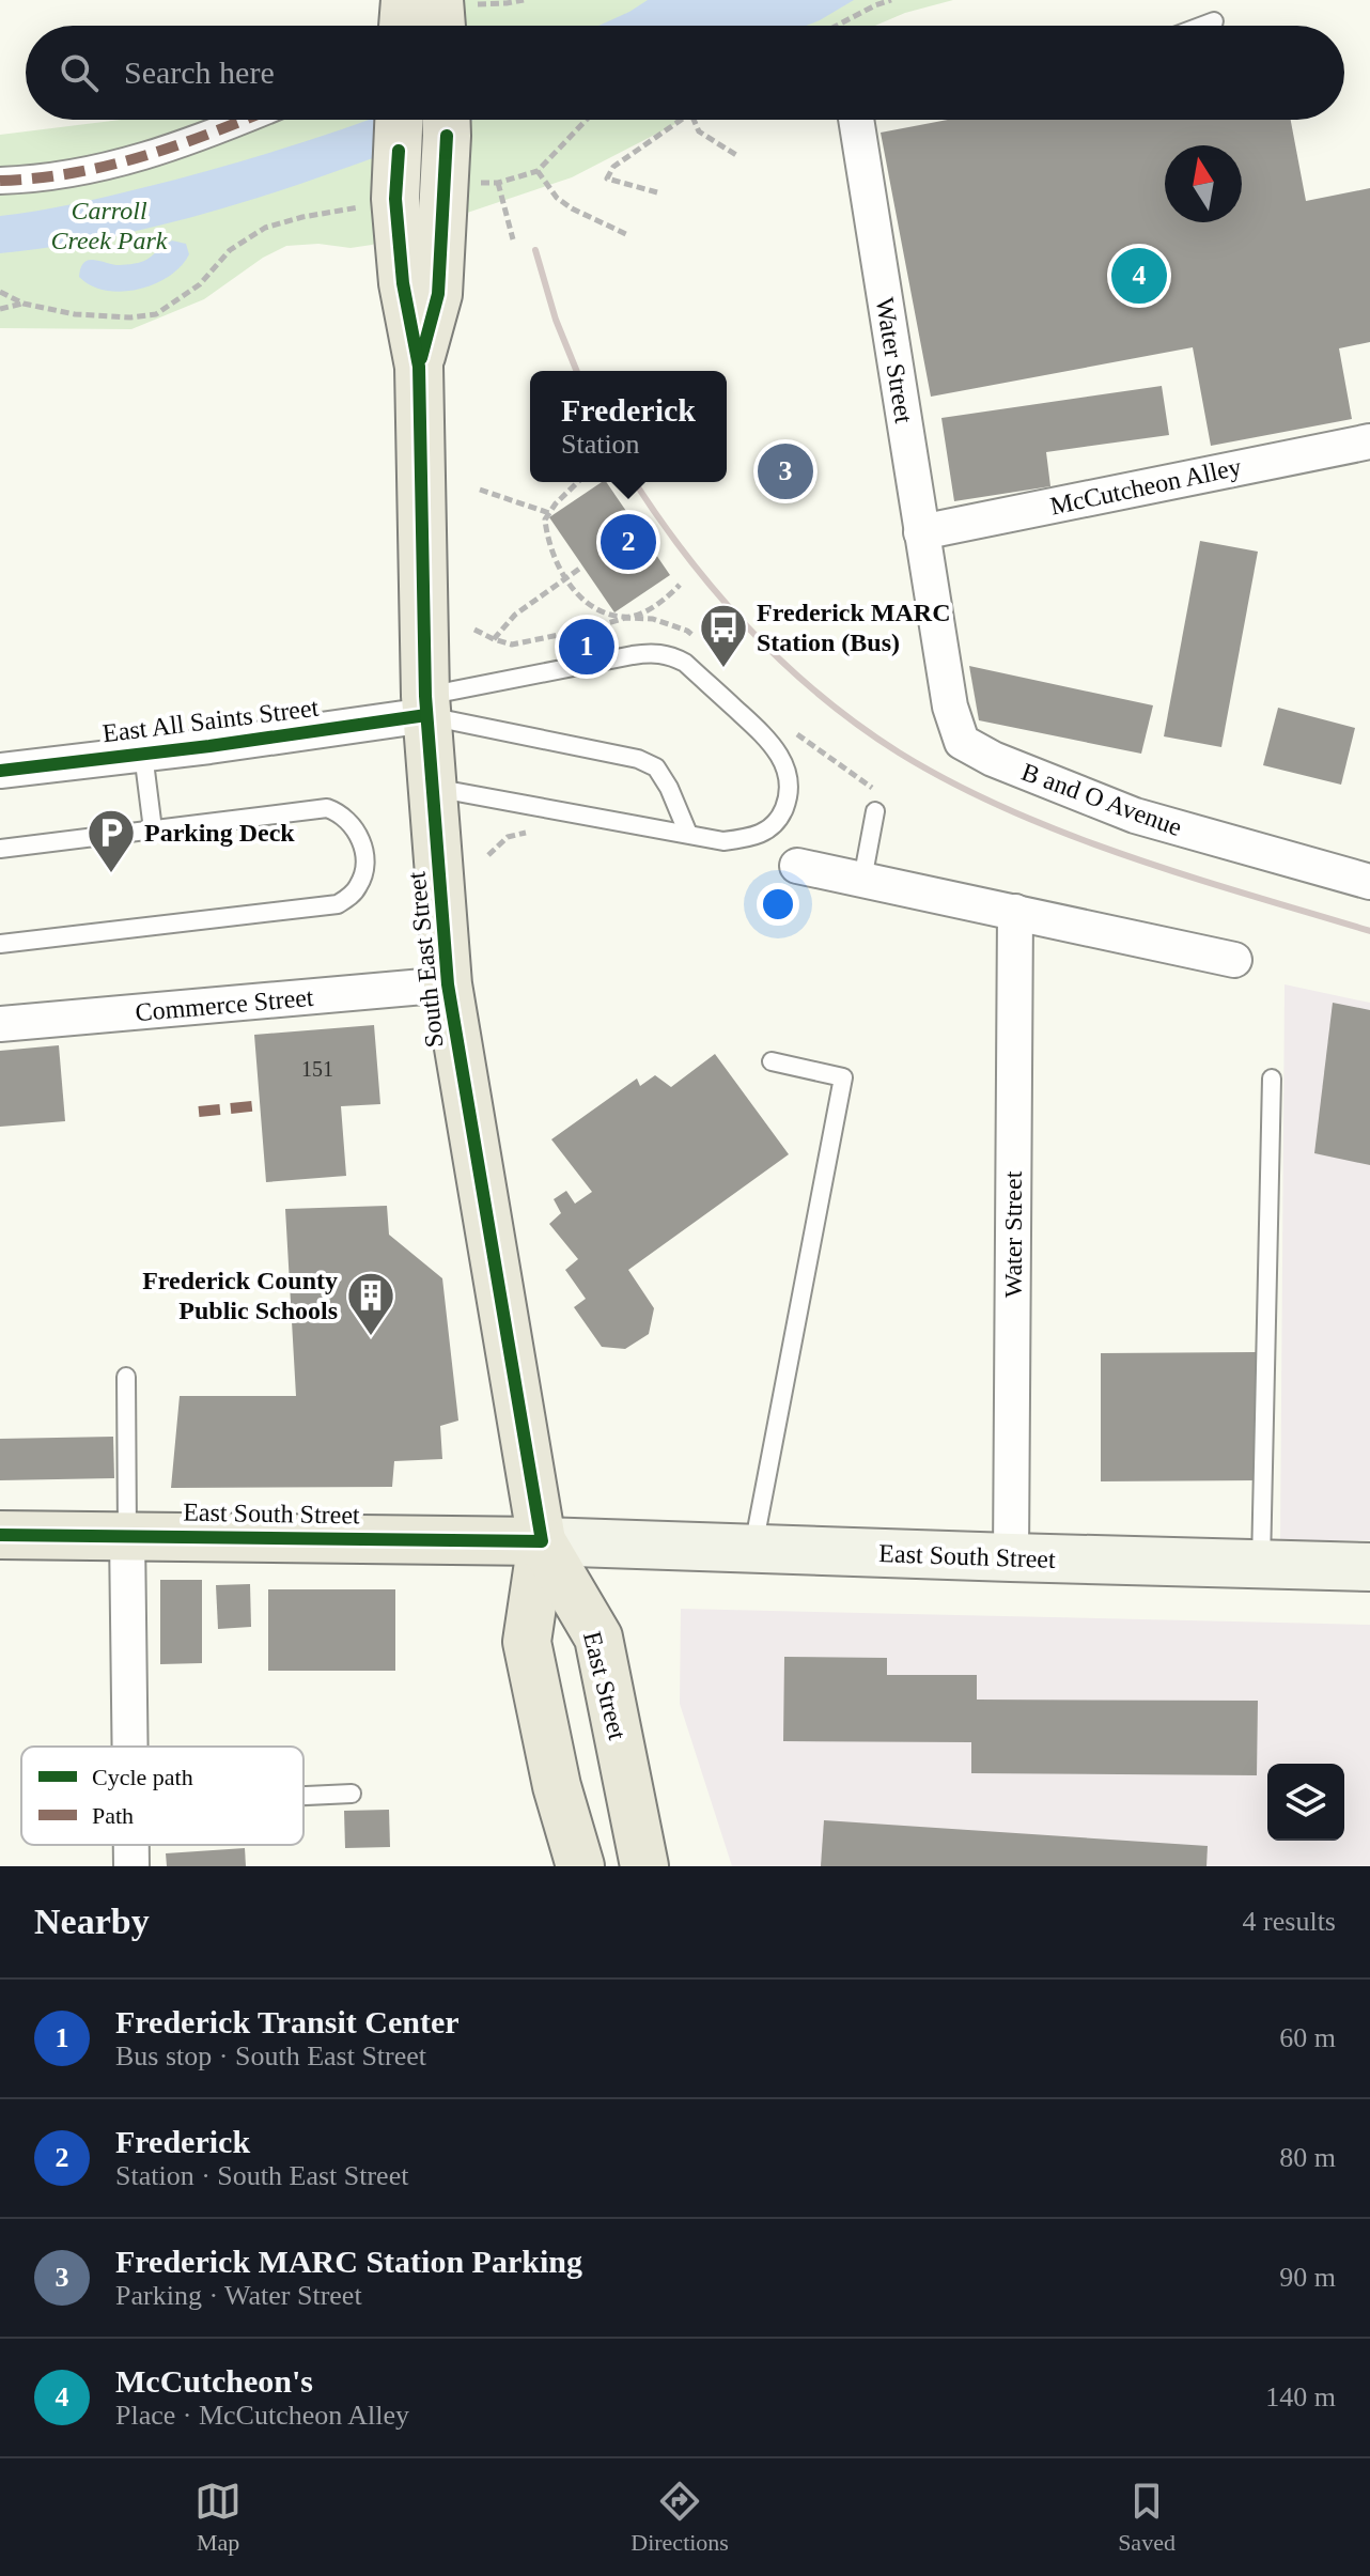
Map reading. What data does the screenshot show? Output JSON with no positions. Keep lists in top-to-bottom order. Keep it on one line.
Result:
{"streets":{"main road":["South East Street","East South Street","East Street"],"street":["Water Street","McCutcheon Alley","East All Saints Street","B and O Avenue","Commerce Street"]},"crossings":[["Water Street","McCutcheon Alley"],["Water Street","B and O Avenue"],["Water Street","East South Street"],["East All Saints Street","South East Street"],["South East Street","Commerce Street"],["South East Street","East South Street"],["South East Street","East Street"],["East South Street","East Street"]],"parks":["Carroll Creek Park"],"places":{"bus stop":["Frederick MARC Station (Bus)"],"parking":["Parking Deck"],"building":["Frederick County Public Schools"]},"house_numbers":["151"],"legend":["Cycle path","Path"],"north":"top","page":{"search":"Search here","pins":["4","3","2","1"],"popup":["Frederick","Station"],"heading":["Nearby","4 results"],"list":[{"mark":"1","name":"Frederick Transit Center","note":"Bus stop · South East Street","value":"60 m"},{"mark":"2","name":"Frederick","note":"Station · South East Street","value":"80 m"},{"mark":"3","name":"Frederick MARC Station Parking","note":"Parking · Water Street","value":"90 m"},{"mark":"4","name":"McCutcheon's","note":"Place · McCutcheon Alley","value":"140 m"}],"nav":["Map","Directions","Saved"]}}
